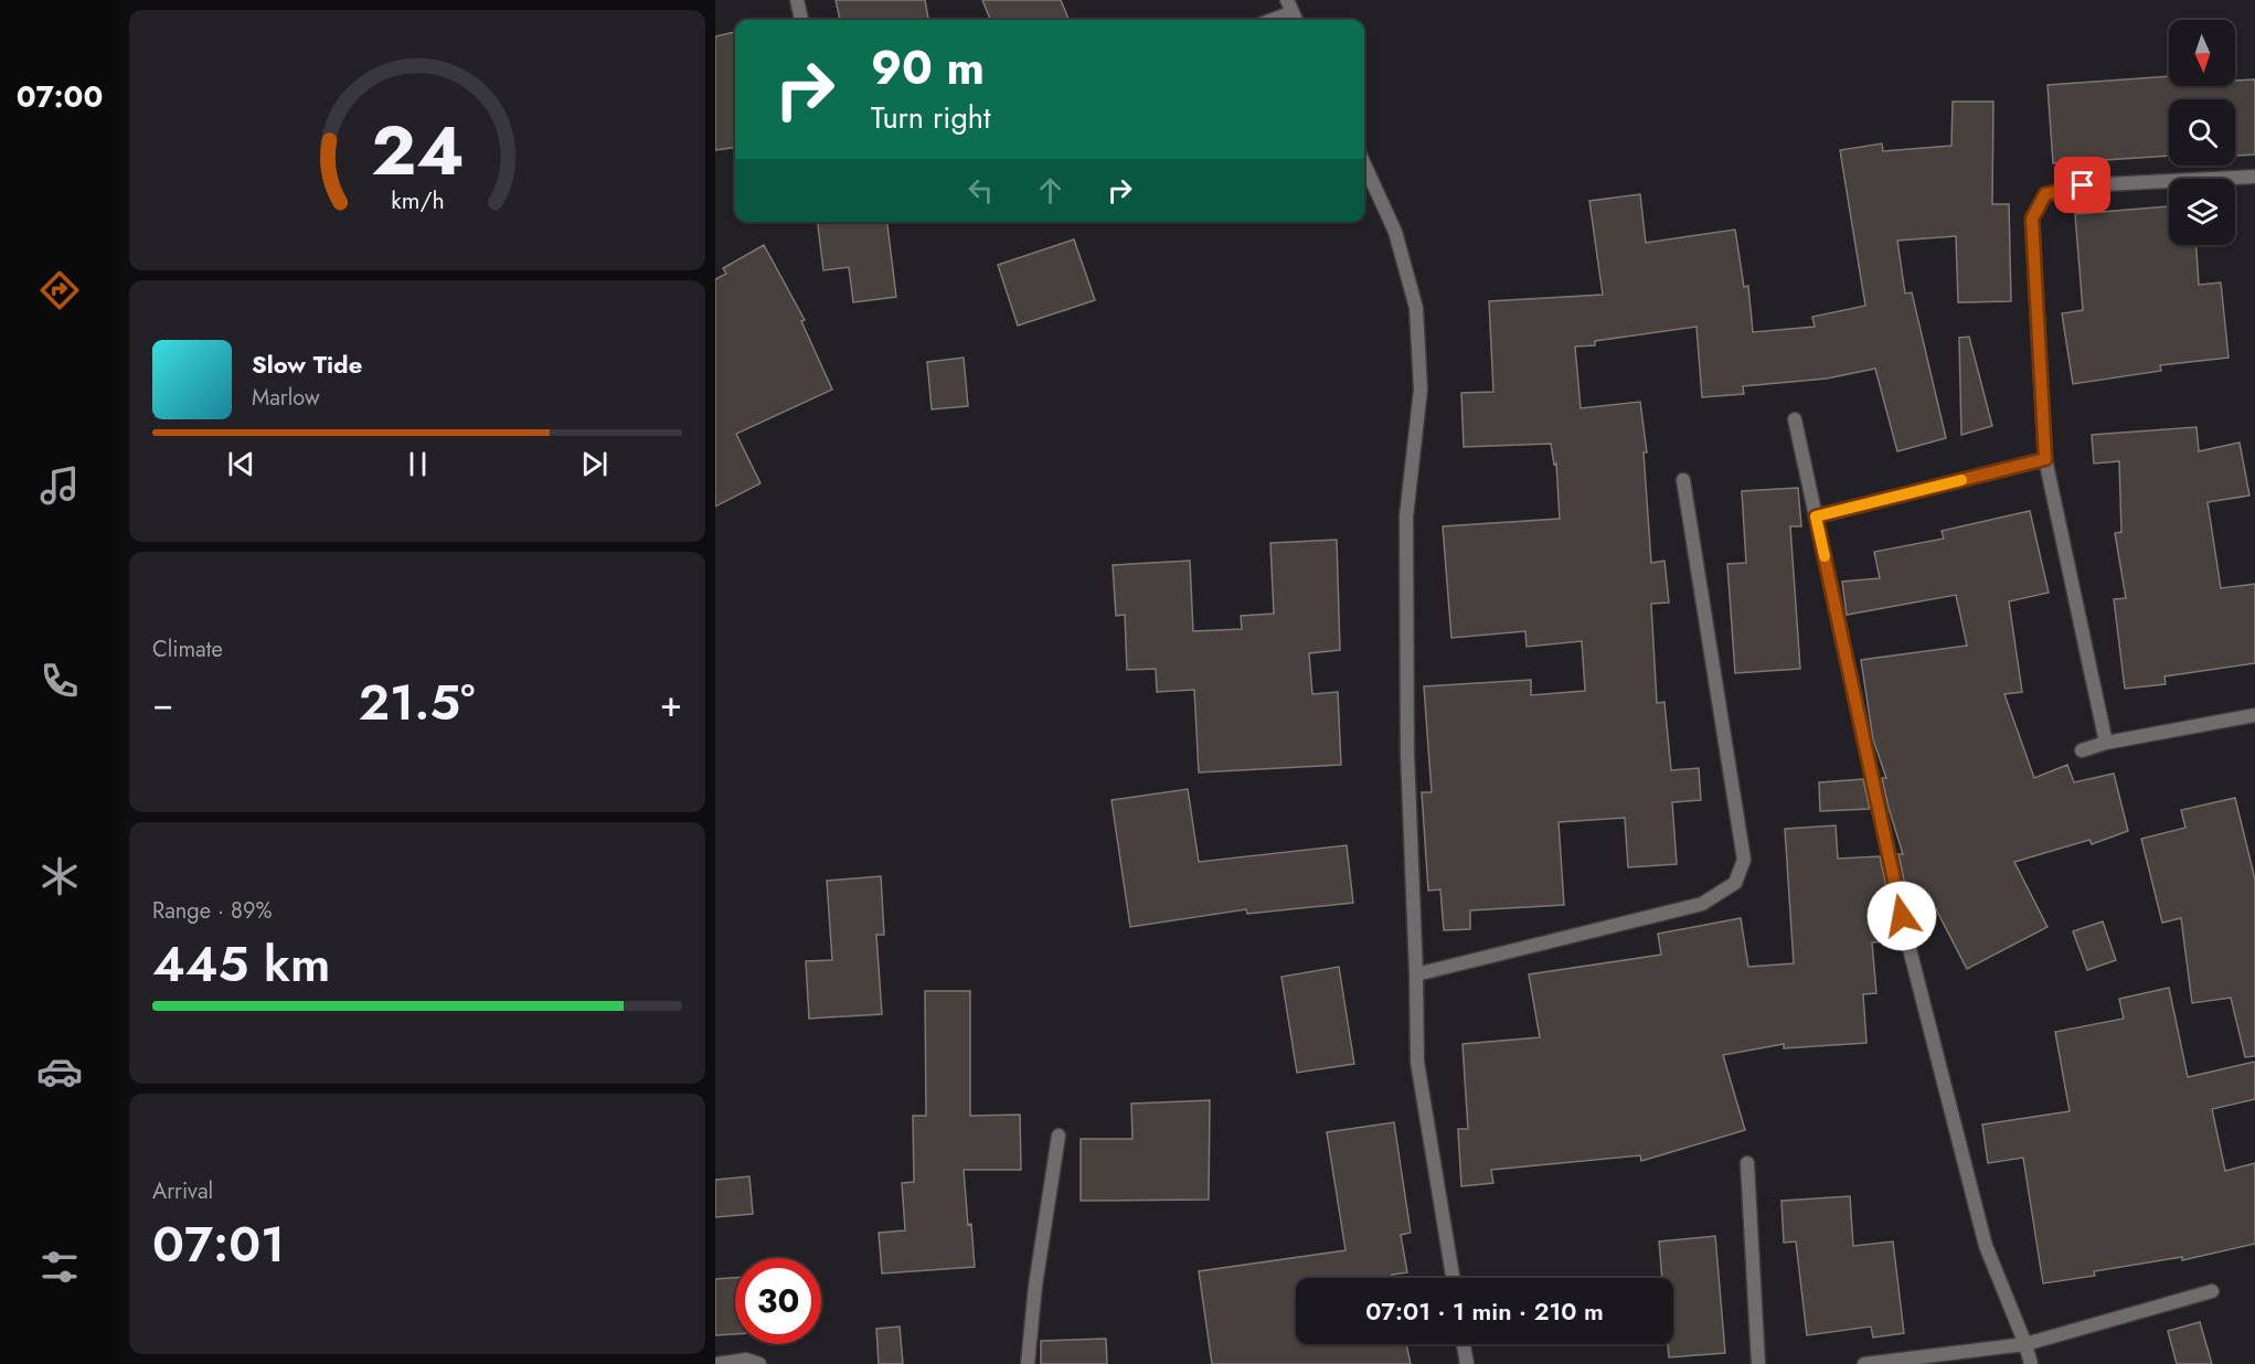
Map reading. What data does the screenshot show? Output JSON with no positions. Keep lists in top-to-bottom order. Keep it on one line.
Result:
{"north":"bottom","page":{"tabs":"07:00","turn":["90 m","Turn right"],"song":["Slow Tide","Marlow"],"tile":["Climate",["Range · 89%","445 km"],["Arrival","07:01"]],"heat":["−","21.5°","+"],"limit":"30","trip":"07:01 · 1 min · 210 m","gauge":["24","km/h"]}}
